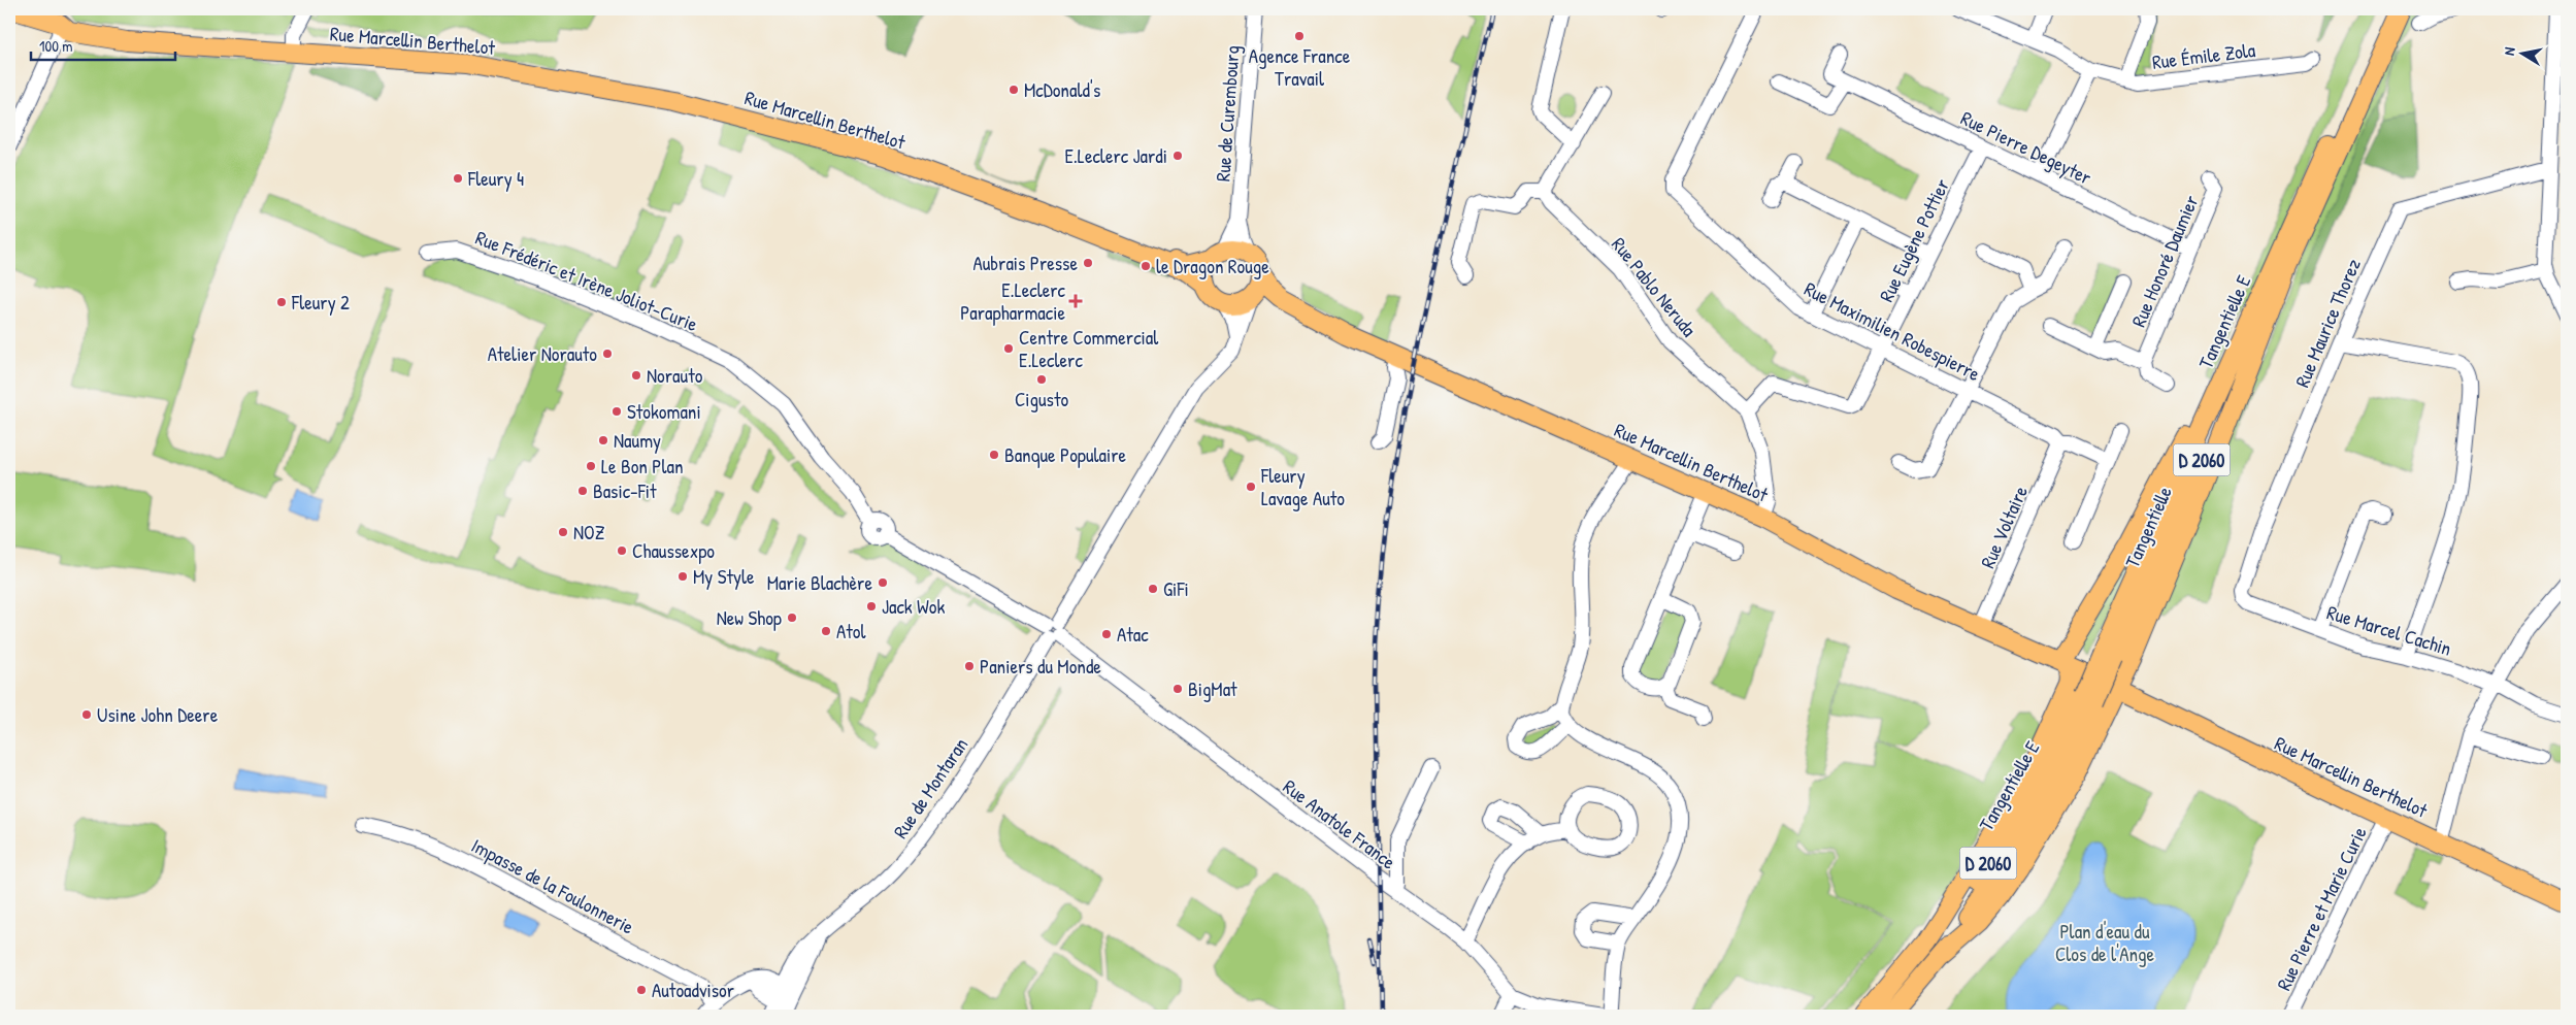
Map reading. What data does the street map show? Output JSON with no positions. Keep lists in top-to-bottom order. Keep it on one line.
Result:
{"streets":{"main road":["Rue Marcellin Berthelot","Tangentielle E","D 2060","Tangentielle"],"street":["Rue Émile Zola","Rue de Curembourg","Rue Pierre Degeyter","Rue Eugène Pottier","Rue Honoré Daumier","Rue Frédéric et Irène Joliot-Curie","Rue Pablo Neruda","Rue Maurice Thorez","Rue Maximilien Robespierre","Rue Voltaire","Rue Marcel Cachin","Rue de Montaran","Rue Anatole France","Impasse de la Foulonnerie","Rue Pierre et Marie Curie"]},"crossings":[["Rue Marcellin Berthelot","Rue de Curembourg"],["Rue Marcellin Berthelot","Rue Pablo Neruda"],["Rue Marcellin Berthelot","Rue Voltaire"],["Rue Marcellin Berthelot","Rue de Montaran"],["Rue Marcellin Berthelot","Rue Pierre et Marie Curie"],["Rue de Curembourg","Rue de Montaran"],["Rue Pierre Degeyter","Rue Eugène Pottier"],["Rue Pierre Degeyter","Rue Honoré Daumier"],["Rue Eugène Pottier","Rue Pablo Neruda"],["Rue Eugène Pottier","Rue Maximilien Robespierre"],["Rue Frédéric et Irène Joliot-Curie","Rue Anatole France"],["Tangentielle E","D 2060"],["Tangentielle E","Tangentielle"],["Rue Maurice Thorez","Rue Marcel Cachin"],["Rue Maximilien Robespierre","Rue Voltaire"],["Rue de Montaran","Rue Anatole France"]],"parks":["Plan d'eau du Clos de l'Ange"],"places":{"other":["Agence France Travail","McDonald's","E.Leclerc Jardi","Fleury 4","Aubrais Presse","le Dragon Rouge","Fleury 2","Centre Commercial E.Leclerc","Atelier Norauto","Norauto","Cigusto","Stokomani","Naumy","Banque Populaire","Le Bon Plan","Fleury Lavage Auto","Basic-Fit","NOZ","Chaussexpo","My Style","Marie Blachère","GiFi","Jack Wok","New Shop","Atol","Atac","Paniers du Monde","BigMat","Usine John Deere","Autoadvisor"],"health":["E.Leclerc Parapharmacie"]},"scale_bar":"100 m","north":"left"}
